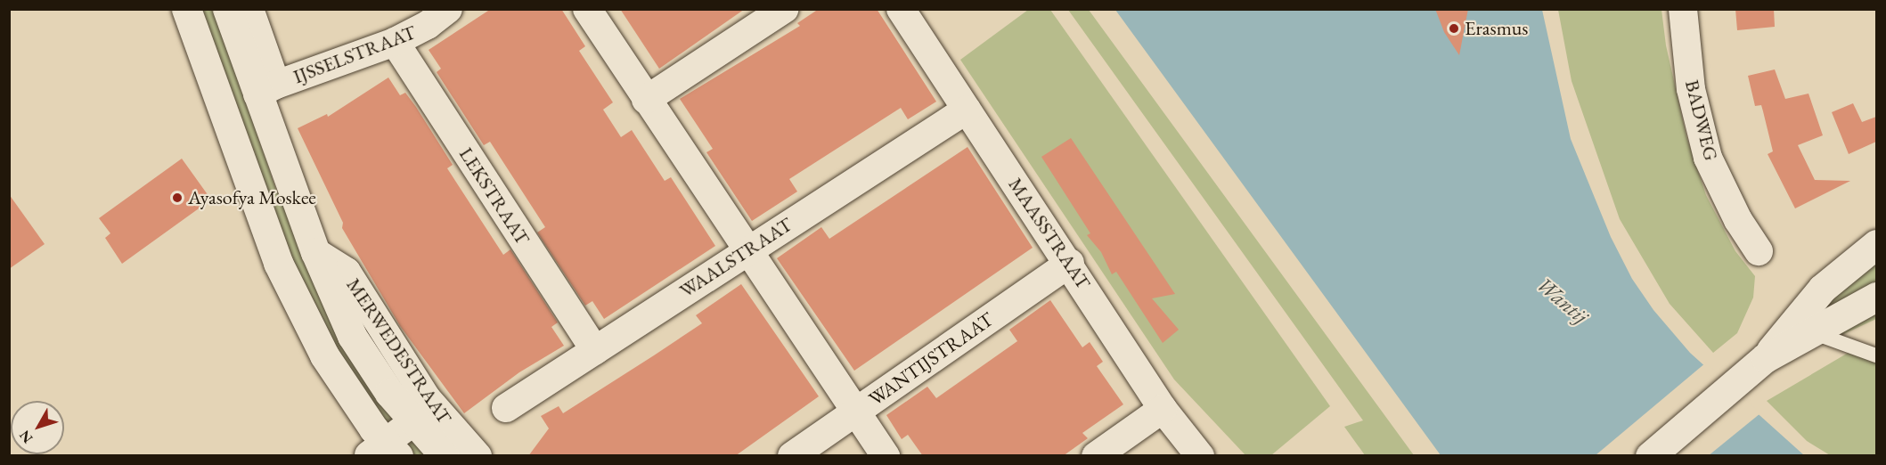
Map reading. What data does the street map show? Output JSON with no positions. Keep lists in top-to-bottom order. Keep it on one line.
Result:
{"streets":{"main road":["MERWEDESTRAAT"],"street":["IJSSELSTRAAT","BADWEG","LEKSTRAAT","MAASSTRAAT","WAALSTRAAT","WANTIJSTRAAT"]},"crossings":[["IJSSELSTRAAT","LEKSTRAAT"],["IJSSELSTRAAT","MERWEDESTRAAT"],["LEKSTRAAT","WAALSTRAAT"],["MAASSTRAAT","WAALSTRAAT"],["MAASSTRAAT","WANTIJSTRAAT"]],"water":["Wantij"],"places":["Erasmus","Ayasofya Moskee"],"north":"bottom left"}
